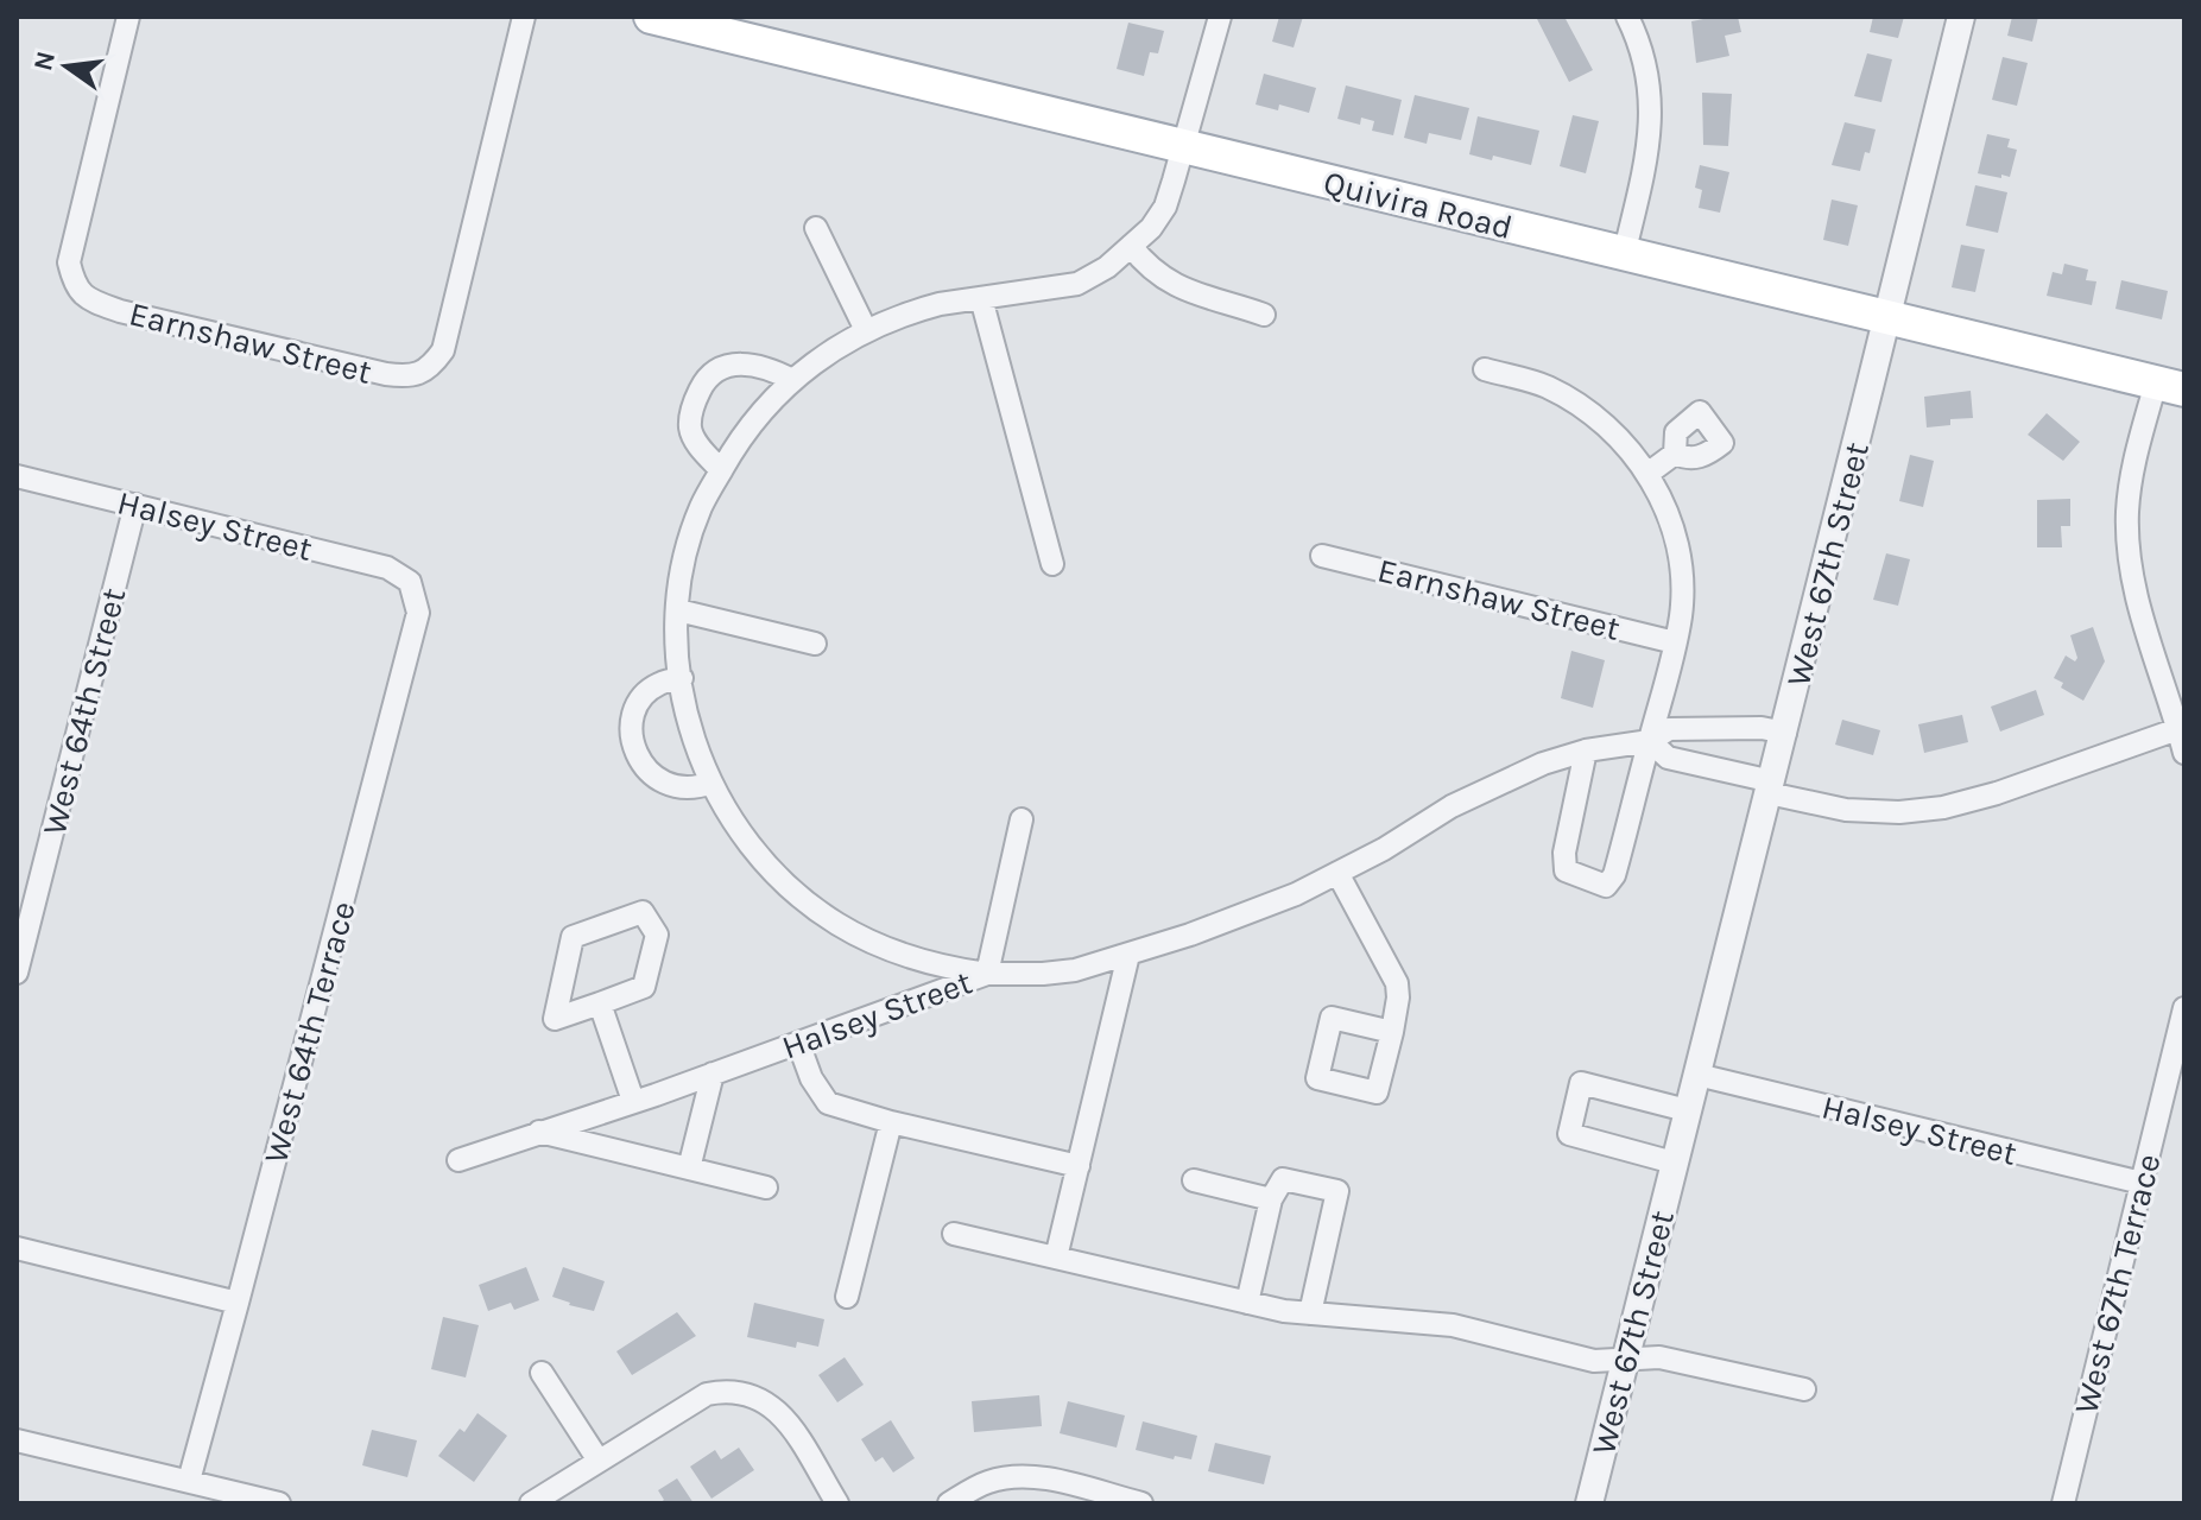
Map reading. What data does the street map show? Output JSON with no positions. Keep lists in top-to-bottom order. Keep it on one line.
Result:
{"streets":{"main road":["Quivira Road"],"street":["Earnshaw Street","Halsey Street","West 67th Street","West 64th Street","West 64th Terrace","West 67th Terrace"]},"crossings":[["Quivira Road","West 67th Street"],["Halsey Street","West 67th Street"],["Halsey Street","West 64th Street"],["Halsey Street","West 64th Terrace"],["Halsey Street","West 67th Terrace"]],"north":"left"}
